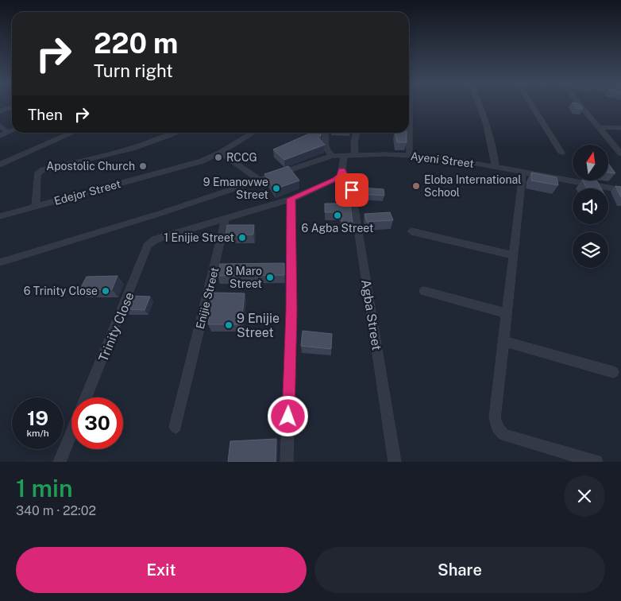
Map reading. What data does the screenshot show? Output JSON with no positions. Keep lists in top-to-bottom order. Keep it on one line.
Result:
{"streets":{"street":["Ayeni Street","Edejor Street","Enijie Street","Agba Street","Trinity Close"]},"crossings":[["Enijie Street","Trinity Close"]],"places":["RCCG","Apostolic Church","Eloba International School","9 Emanovwe Street","6 Agba Street","1 Enijie Street","8 Maro Street","6 Trinity Close","9 Enijie Street"],"north":"top","page":{"turn":["220 m","Turn right"],"then":"Then","speed":"19 km/h","limit":"30","heading":["1 min","340 m · 22:02"],"buttons":["Exit","Share"]}}
